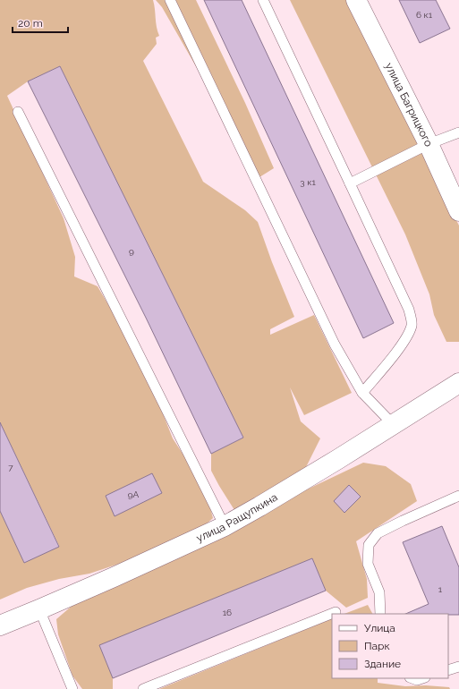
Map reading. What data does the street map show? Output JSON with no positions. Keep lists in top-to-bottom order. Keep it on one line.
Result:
{"streets":{"street":["улица Багрицкого","улица Ращупкина"]},"house_numbers":["6 к1","3 к1","9","7","9А","1","16"],"legend":["Улица","Парк","Здание"],"scale_bar":"20 m"}
